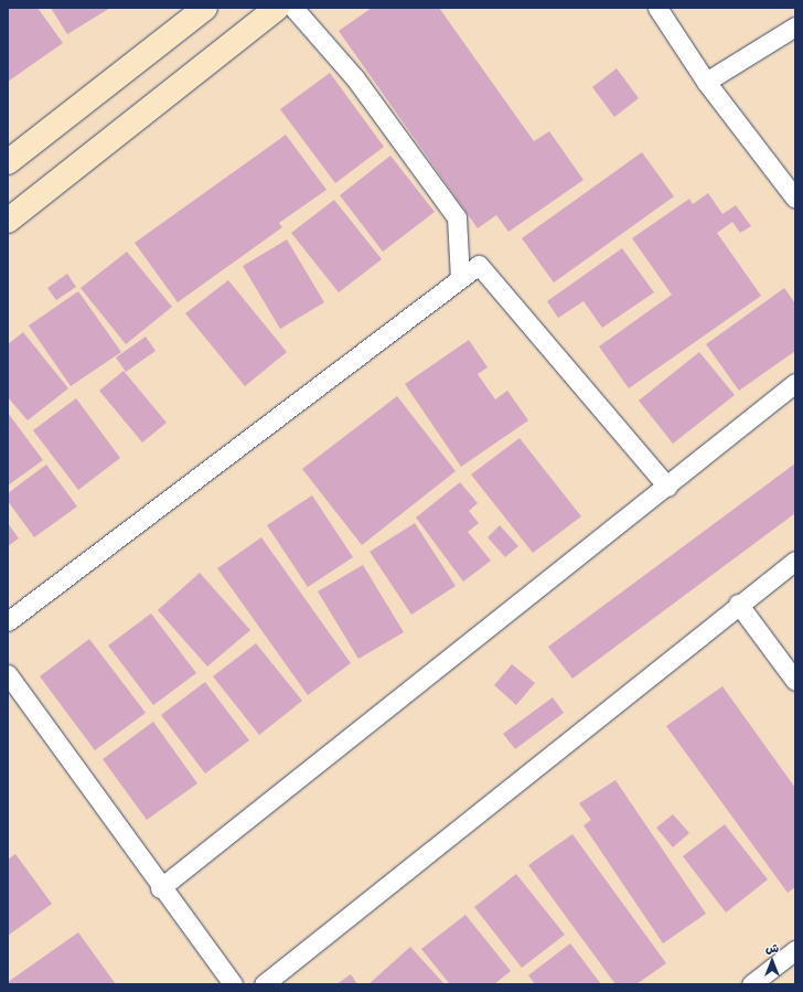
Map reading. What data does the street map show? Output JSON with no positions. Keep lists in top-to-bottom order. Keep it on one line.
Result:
{"north":"top"}
